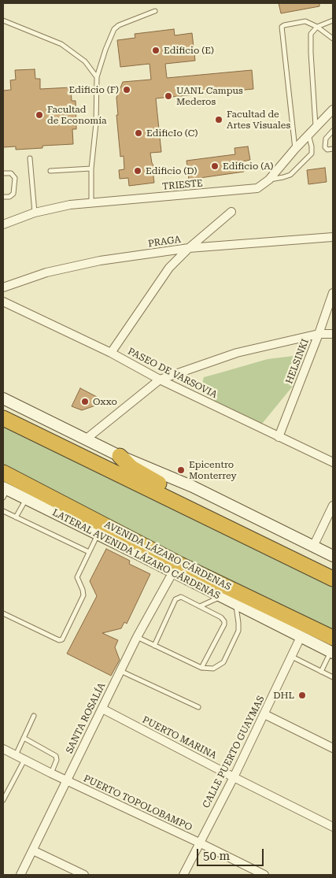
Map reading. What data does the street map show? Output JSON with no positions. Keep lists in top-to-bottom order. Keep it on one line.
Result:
{"streets":{"highway":["AVENIDA LÁZARO CÁRDENAS"],"main road":["LATERAL AVENIDA LÁZARO CÁRDENAS"],"street":["TRIESTE","PRAGA","HELSINKI","PASEO DE VARSOVIA","SANTA ROSALÍA","PUERTO MARINA","CALLE PUERTO GUAYMAS","PUERTO TOPOLOBAMPO"]},"crossings":[["HELSINKI","PASEO DE VARSOVIA"],["LATERAL AVENIDA LÁZARO CÁRDENAS","AVENIDA LÁZARO CÁRDENAS"],["LATERAL AVENIDA LÁZARO CÁRDENAS","SANTA ROSALÍA"],["LATERAL AVENIDA LÁZARO CÁRDENAS","CALLE PUERTO GUAYMAS"],["SANTA ROSALÍA","PUERTO MARINA"],["SANTA ROSALÍA","PUERTO TOPOLOBAMPO"],["PUERTO MARINA","CALLE PUERTO GUAYMAS"],["CALLE PUERTO GUAYMAS","PUERTO TOPOLOBAMPO"]],"places":["Edificio (E)","Edificio (F)","UANL Campus Mederos","Facultad de Economía","Facultad de Artes Visuales","EdificIo (C)","Edificio (A)","Edificio (D)","Oxxo","Epicentro Monterrey","DHL"],"scale_bar":"50 m"}
